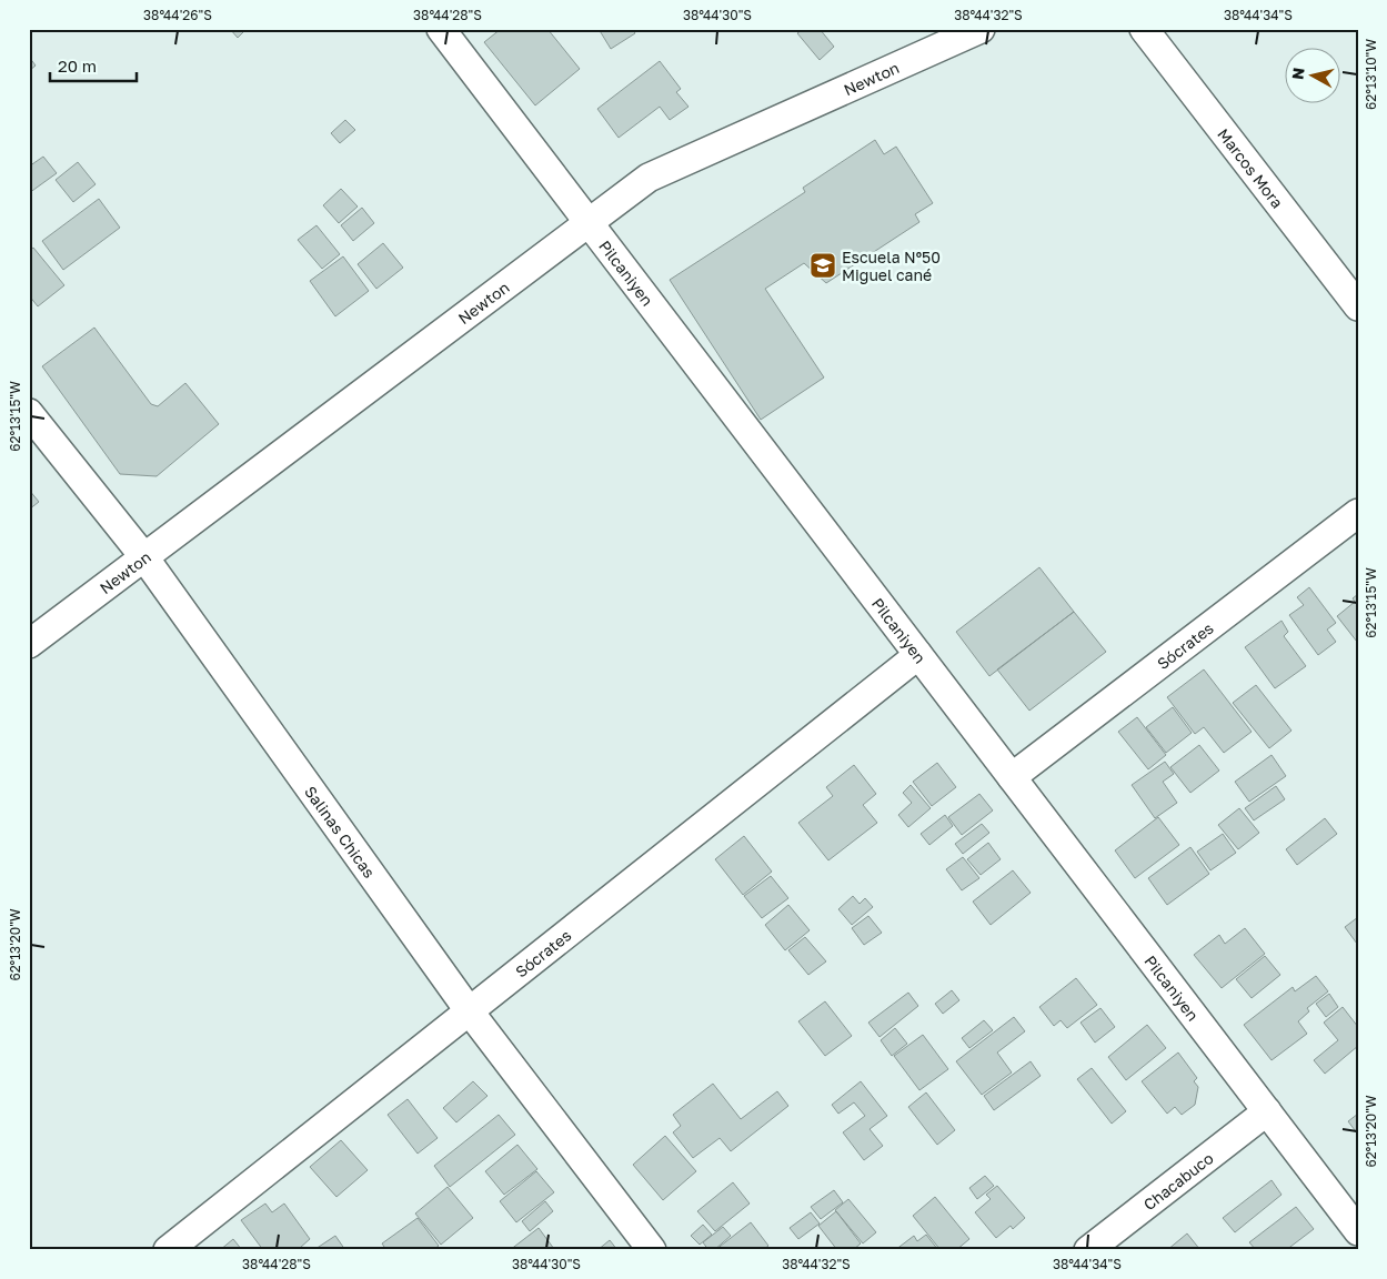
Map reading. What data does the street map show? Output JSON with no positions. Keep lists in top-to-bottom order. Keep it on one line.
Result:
{"streets":{"street":["Newton","Marcos Mora","Pilcaniyen","Sócrates","Salinas Chicas","Chacabuco"]},"crossings":[["Newton","Pilcaniyen"],["Newton","Salinas Chicas"],["Pilcaniyen","Sócrates"],["Pilcaniyen","Chacabuco"],["Sócrates","Salinas Chicas"]],"places":{"school or university":["Escuela Nº50 Miguel cané"]},"scale_bar":"20 m","north":"left","coordinates":["38°44'26\"S","38°44'28\"S","38°44'30\"S","38°44'32\"S","38°44'34\"S","62°13'10\"W","62°13'15\"W","62°13'20\"W"]}
